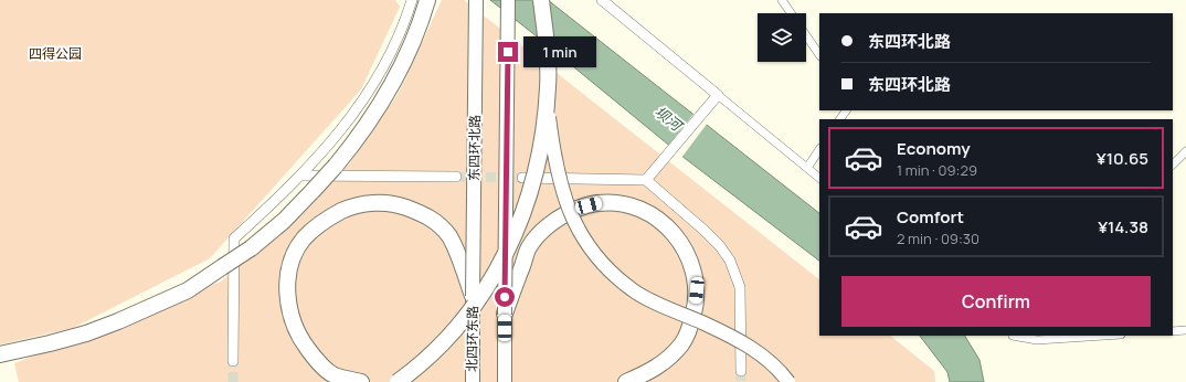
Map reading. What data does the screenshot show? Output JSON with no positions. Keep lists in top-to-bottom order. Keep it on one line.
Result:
{"streets":{"highway":["东四环北路","北四环东路"]},"crossings":[["东四环北路","北四环东路"]],"water":["坝河"],"parks":["四得公园"],"page":{"banner":["东四环北路","东四环北路"],"bubble":"1 min","list":[{"name":"Economy","note":"1 min · 09:29","value":"¥10.65"},{"name":"Comfort","note":"2 min · 09:30","value":"¥14.38"}],"buttons":"Confirm"}}
